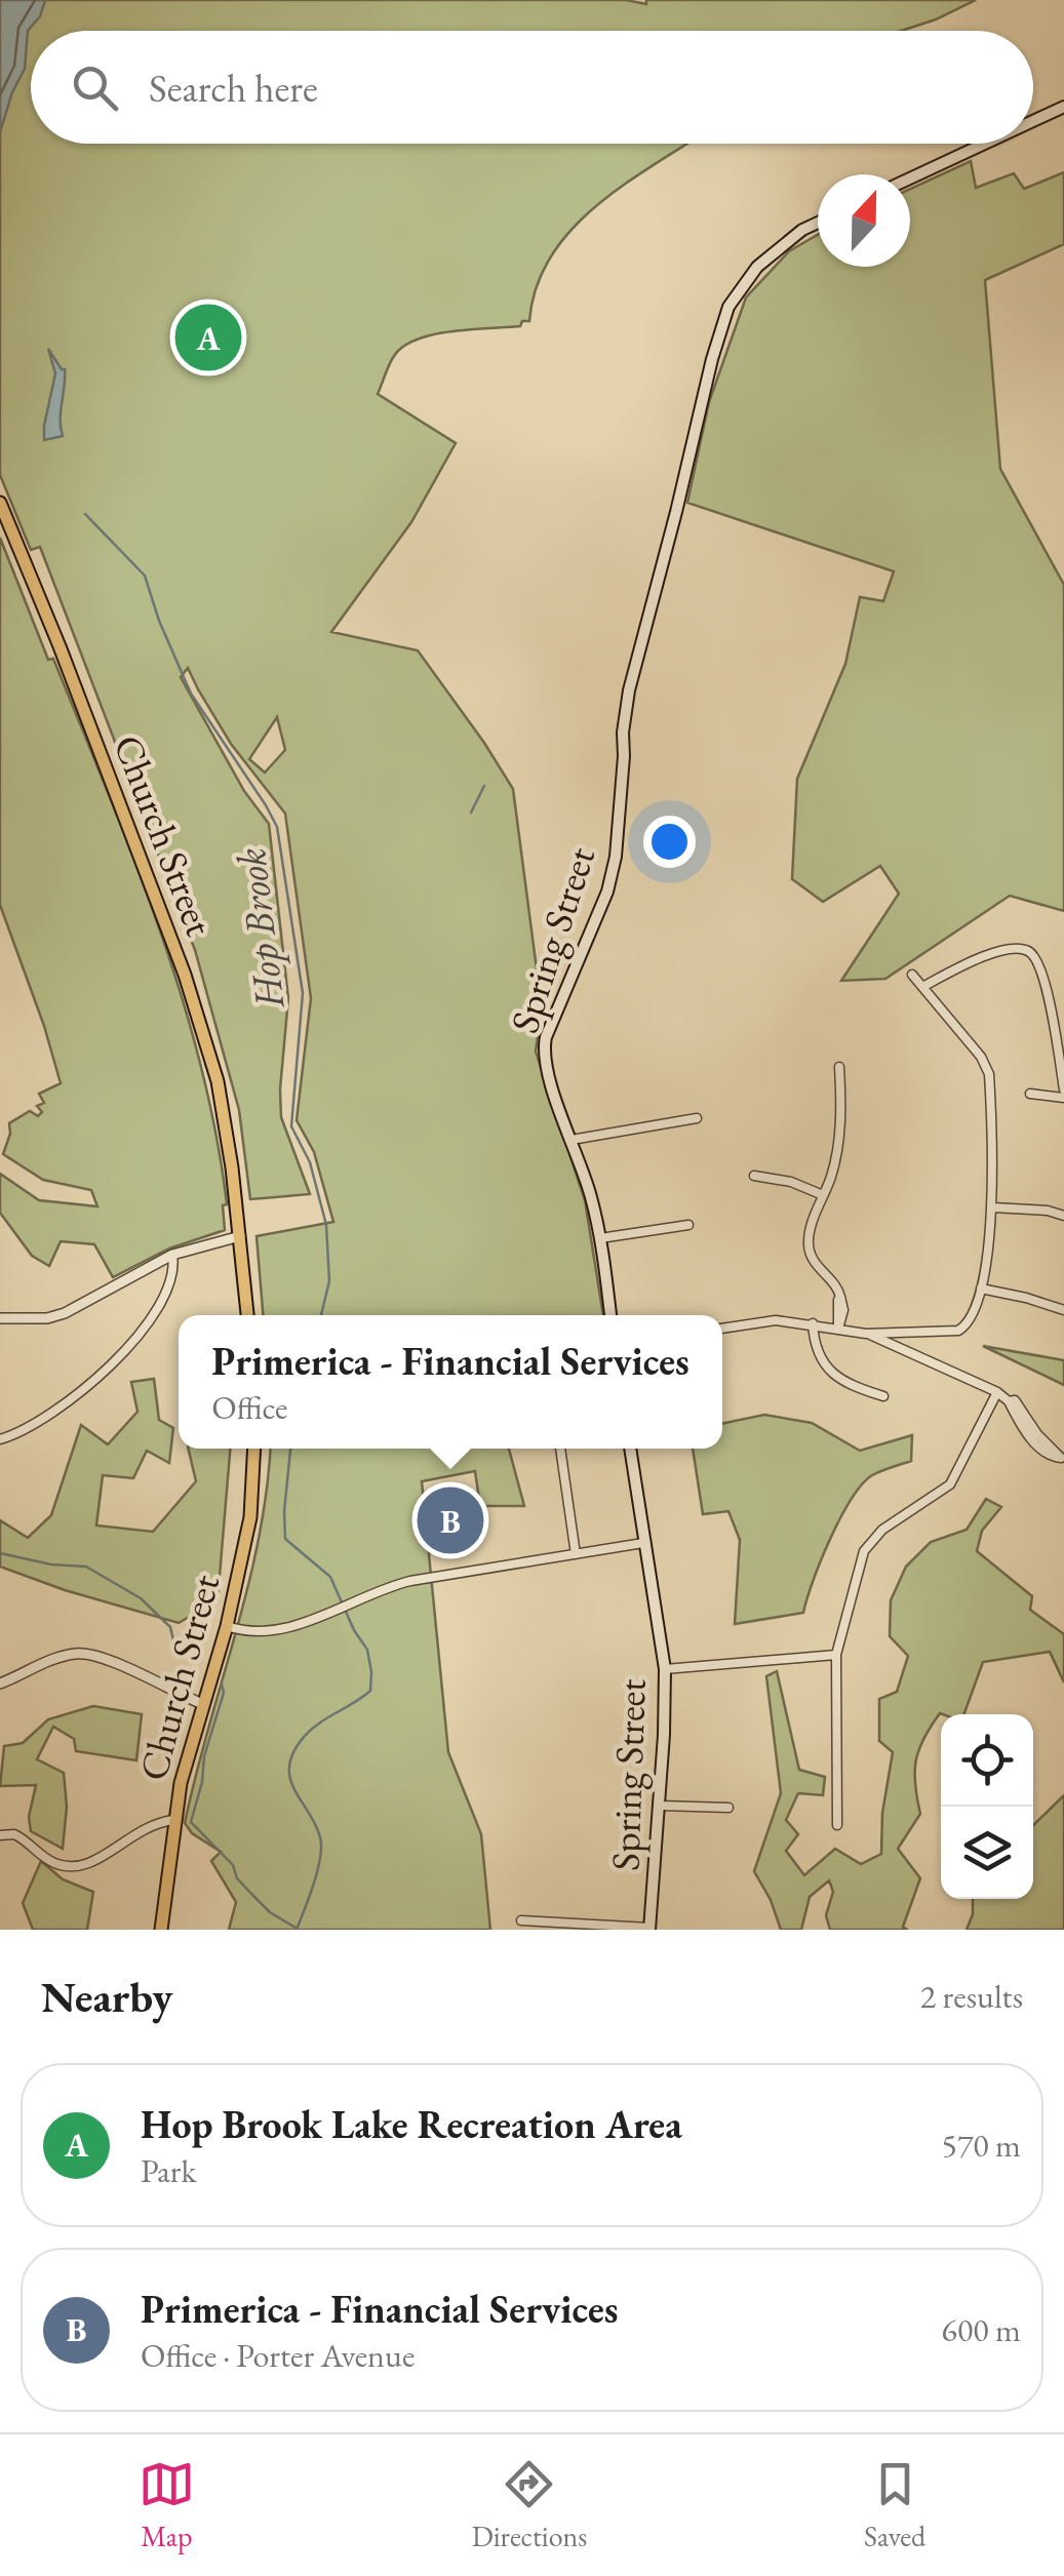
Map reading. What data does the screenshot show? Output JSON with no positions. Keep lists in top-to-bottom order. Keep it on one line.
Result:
{"streets":{"main road":["Church Street","Spring Street"]},"water":["Hop Brook"],"north":"top","page":{"search":"Search here","pins":["A","B"],"popup":["Primerica - Financial Services","Office"],"heading":["Nearby","2 results"],"list":[{"mark":"A","name":"Hop Brook Lake Recreation Area","note":"Park","value":"570 m"},{"mark":"B","name":"Primerica - Financial Services","note":"Office · Porter Avenue","value":"600 m"}],"nav":["Map","Directions","Saved"]}}
